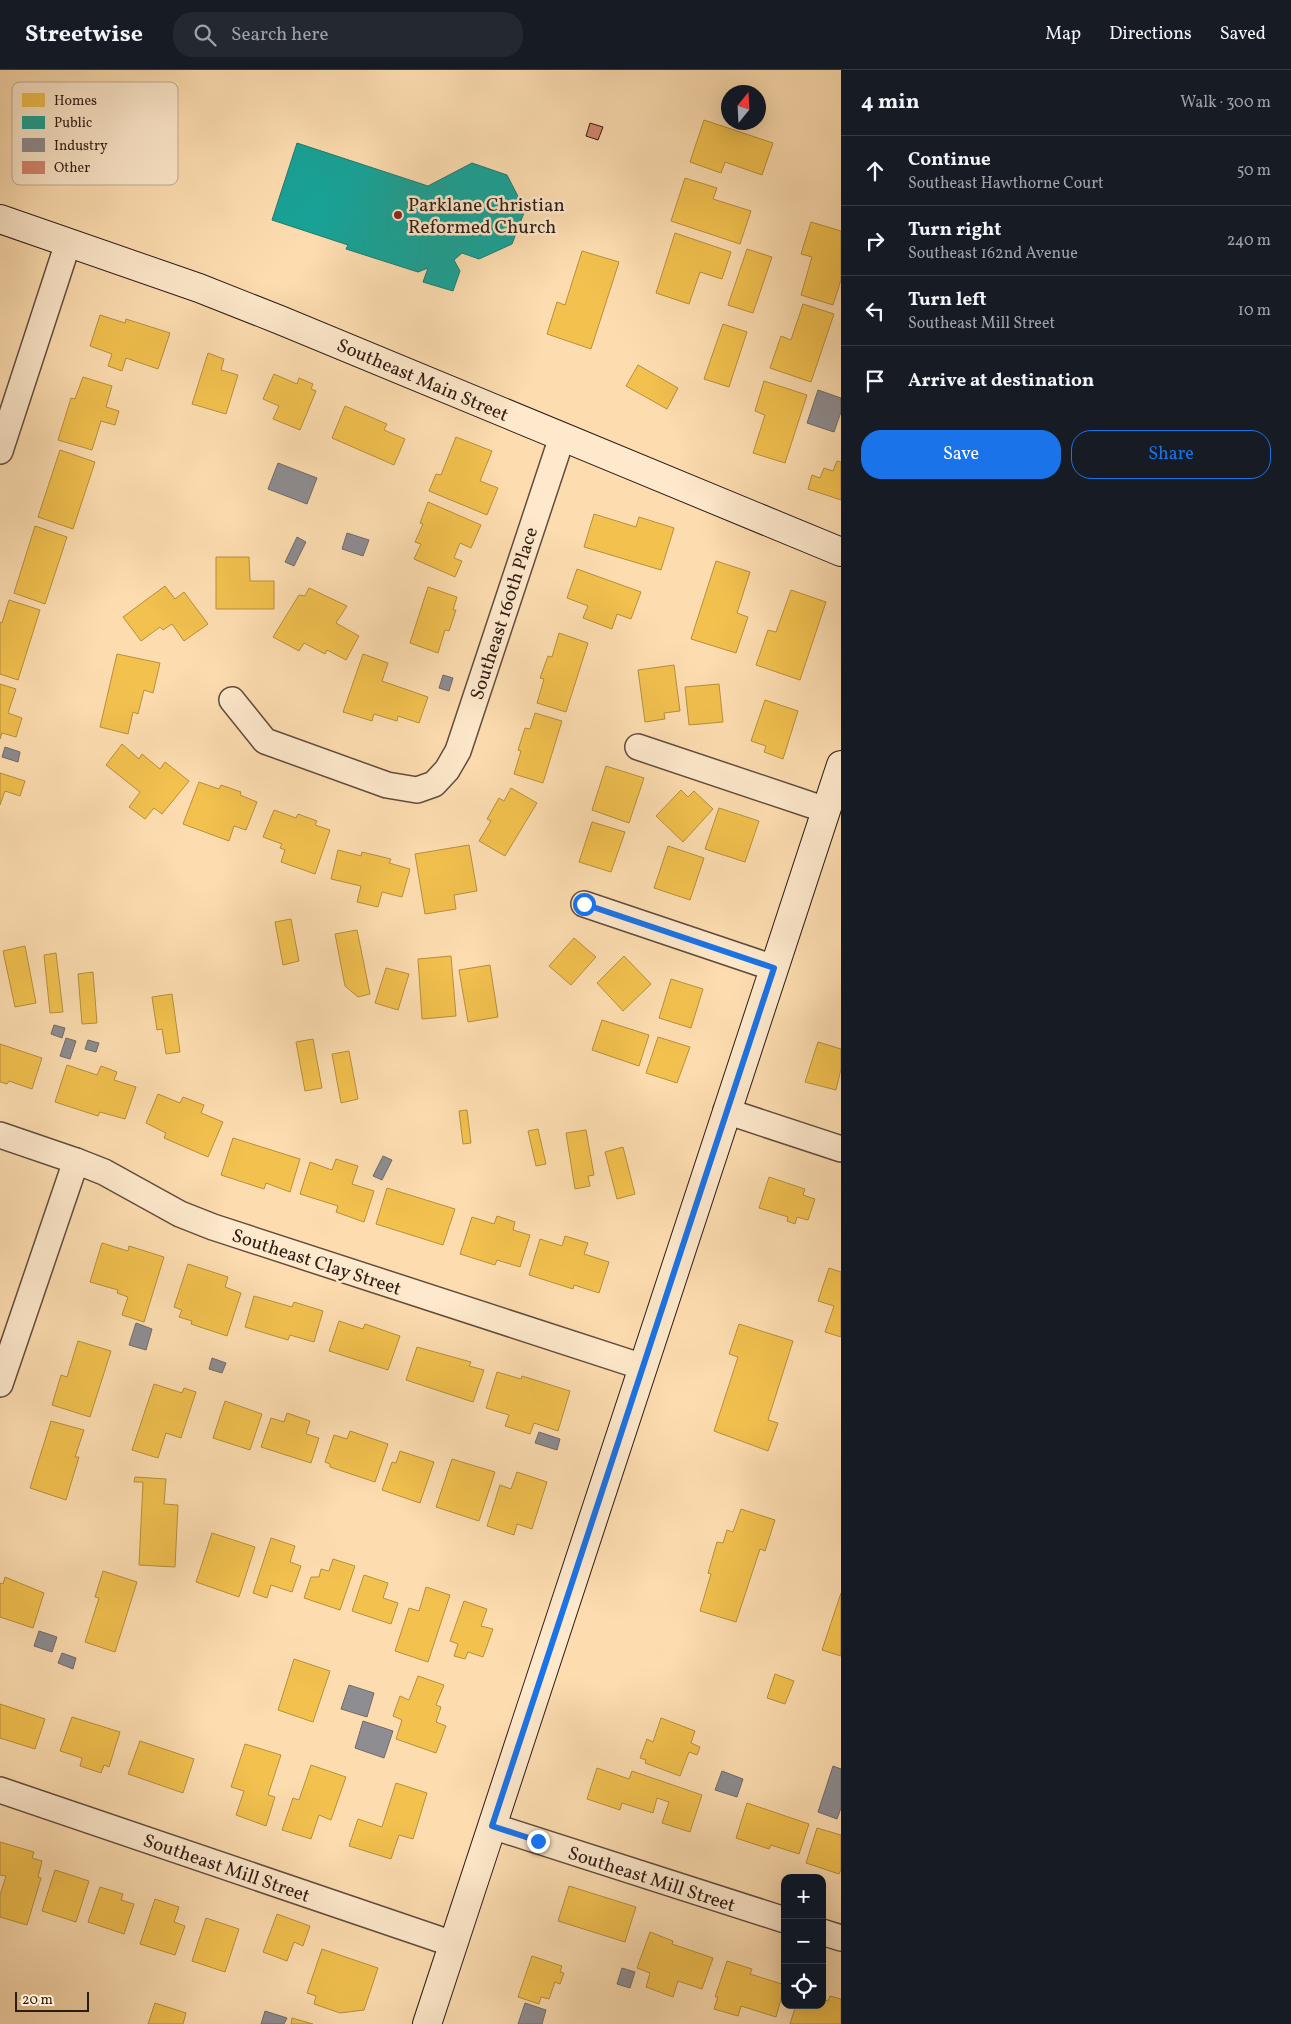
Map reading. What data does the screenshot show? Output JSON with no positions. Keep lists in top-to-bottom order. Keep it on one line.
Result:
{"streets":{"main road":["Southeast Main Street"],"street":["Southeast 160th Place","Southeast Clay Street","Southeast Mill Street"]},"crossings":[["Southeast Main Street","Southeast 160th Place"]],"places":["Parklane Christian Reformed Church"],"legend":["Homes","Public","Industry","Other"],"scale_bar":"20 m","north":"top","page":{"header":"Streetwise","search":"Search here","nav":["Map","Directions","Saved"],"heading":["4 min","Walk · 300 m"],"list":[["Continue","Southeast Hawthorne Court","50 m"],["Turn right","Southeast 162nd Avenue","240 m"],["Turn left","Southeast Mill Street","10 m"],"Arrive at destination"],"buttons":["Save","Share"],"map_buttons":["+","−"],"scale":"20 m"}}
